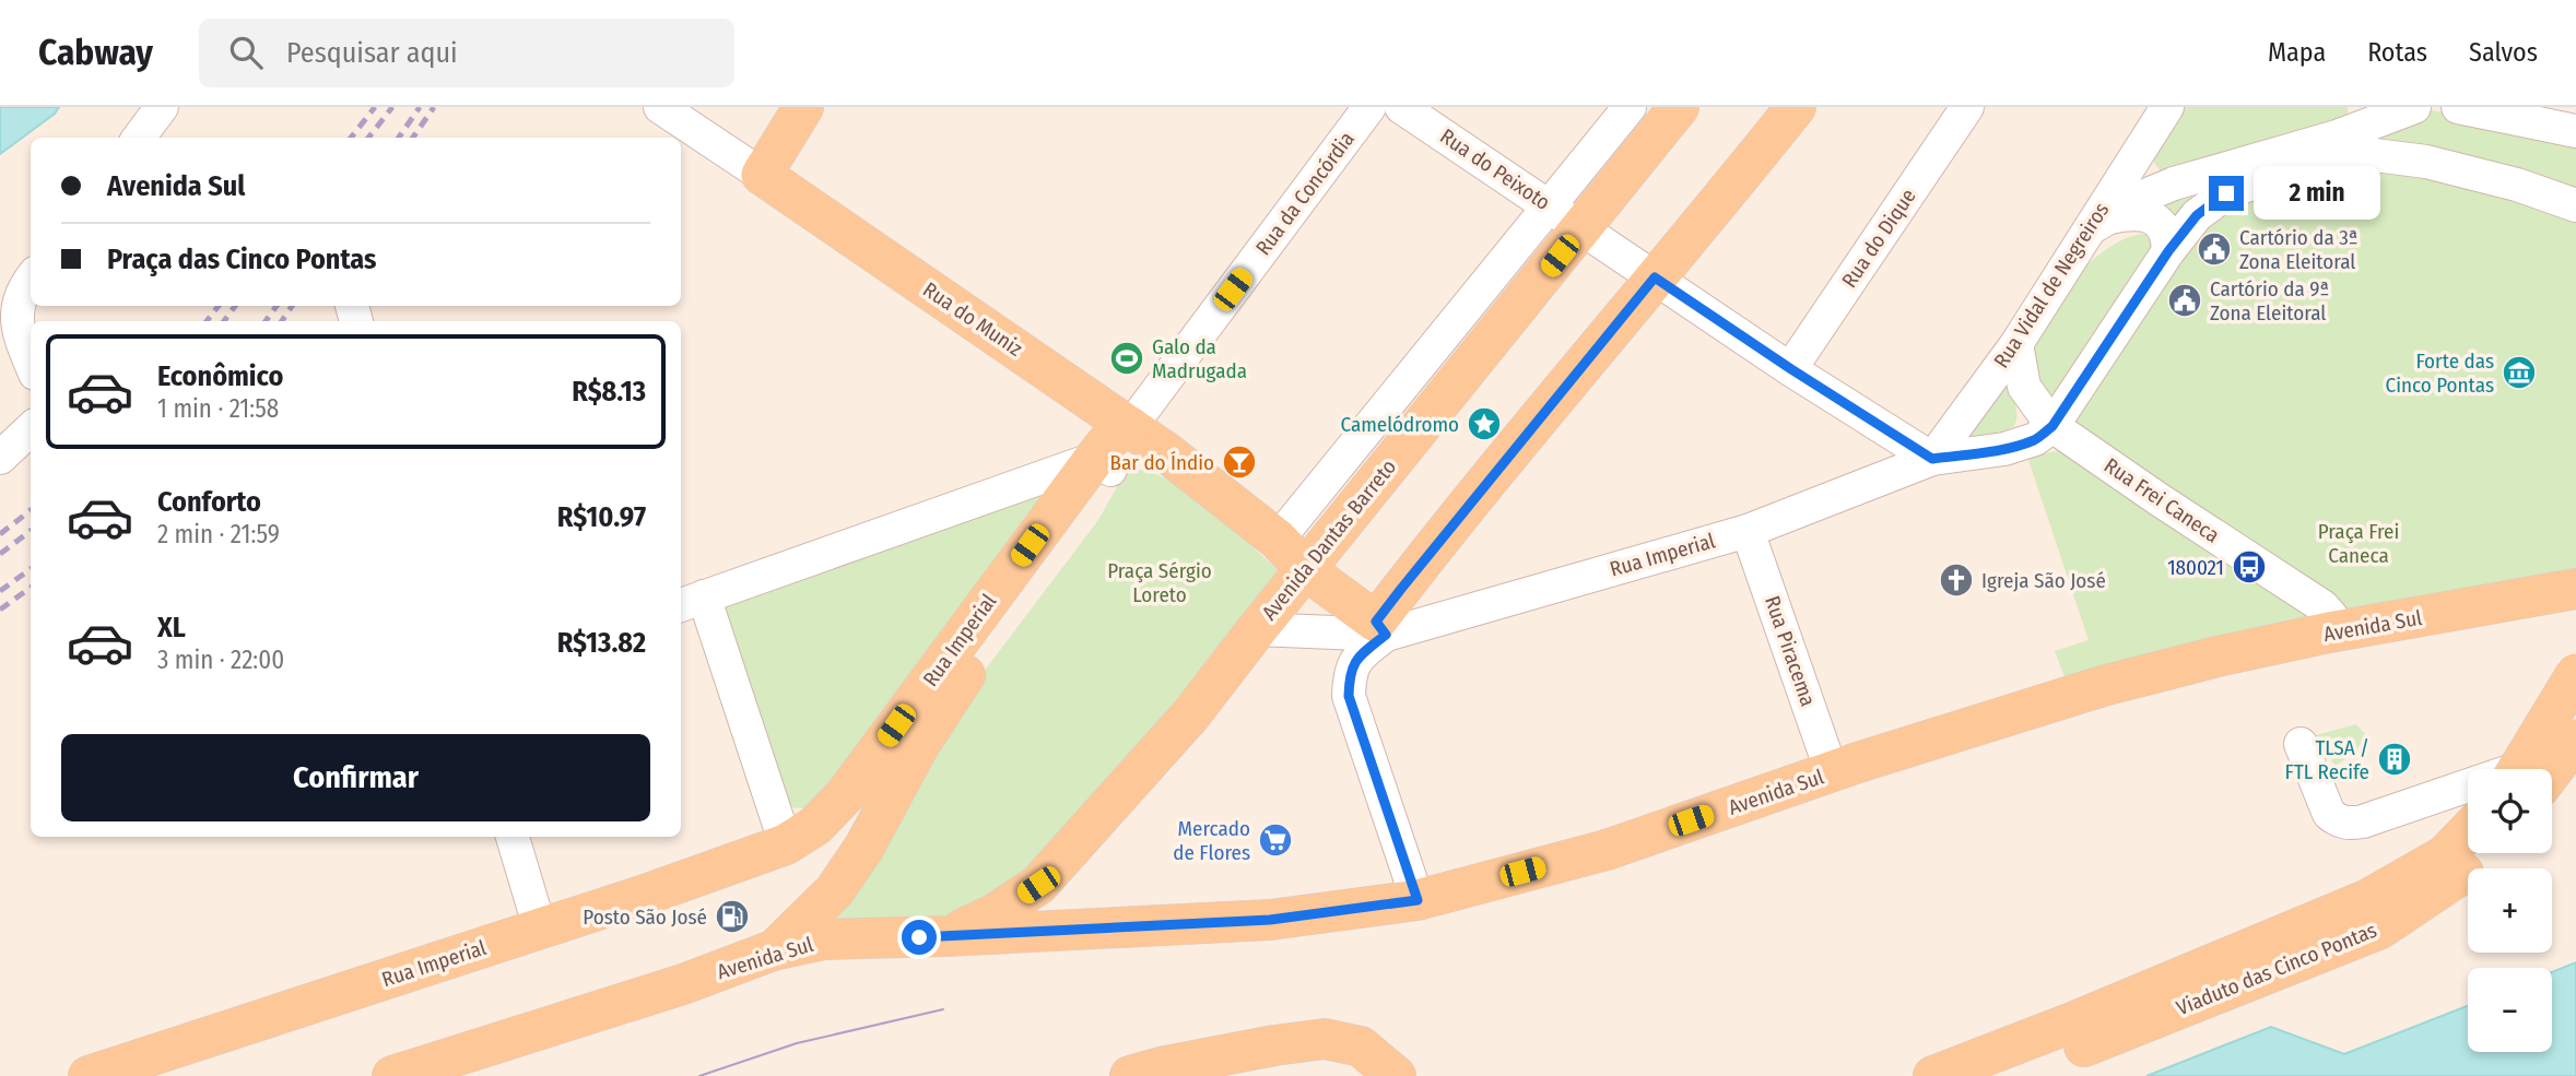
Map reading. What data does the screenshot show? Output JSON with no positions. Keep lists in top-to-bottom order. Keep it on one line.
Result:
{"streets":{"main road":["Rua do Muniz","Avenida Dantas Barreto","Rua Imperial","Avenida Sul","Viaduto das Cinco Pontas"],"street":["Rua do Peixoto","Rua da Concórdia","Rua do Dique","Rua Vidal de Negreiros","Rua Frei Caneca","Rua Piracema"]},"crossings":[["Rua do Peixoto","Rua do Dique"],["Rua do Peixoto","Rua Vidal de Negreiros"],["Rua do Peixoto","Avenida Dantas Barreto"],["Rua do Peixoto","Rua Imperial"],["Rua da Concórdia","Rua do Muniz"],["Rua da Concórdia","Rua Imperial"],["Rua Vidal de Negreiros","Rua Frei Caneca"],["Rua Vidal de Negreiros","Rua Imperial"],["Rua do Muniz","Avenida Dantas Barreto"],["Rua do Muniz","Rua Imperial"],["Rua Frei Caneca","Rua Imperial"],["Rua Frei Caneca","Avenida Sul"],["Avenida Dantas Barreto","Rua Imperial"],["Avenida Dantas Barreto","Avenida Sul"],["Rua Imperial","Avenida Sul"],["Rua Imperial","Rua Piracema"],["Avenida Sul","Rua Piracema"]],"parks":["Praça Frei Caneca","Praça Sérgio Loreto"],"places":{"public building":["Cartório da 3ª Zona Eleitoral","Cartório da 9ª Zona Eleitoral"],"sports":["Galo da Madrugada"],"museum":["Forte das Cinco Pontas"],"place":["Camelódromo"],"bar":["Bar do Índio"],"bus stop":["180021"],"church":["Igreja São José"],"building":["TLSA / FTL Recife"],"supermarket":["Mercado de Flores"],"fuel station":["Posto São José"]},"page":{"header":"Cabway","search":"Pesquisar aqui","nav":["Mapa","Rotas","Salvos"],"banner":["Avenida Sul","Praça das Cinco Pontas"],"bubble":"2 min","list":[{"name":"Econômico","note":"1 min · 21:58","value":"R$8.13"},{"name":"Conforto","note":"2 min · 21:59","value":"R$10.97"},{"name":"XL","note":"3 min · 22:00","value":"R$13.82"}],"buttons":"Confirmar","map_buttons":["+","−"]}}
